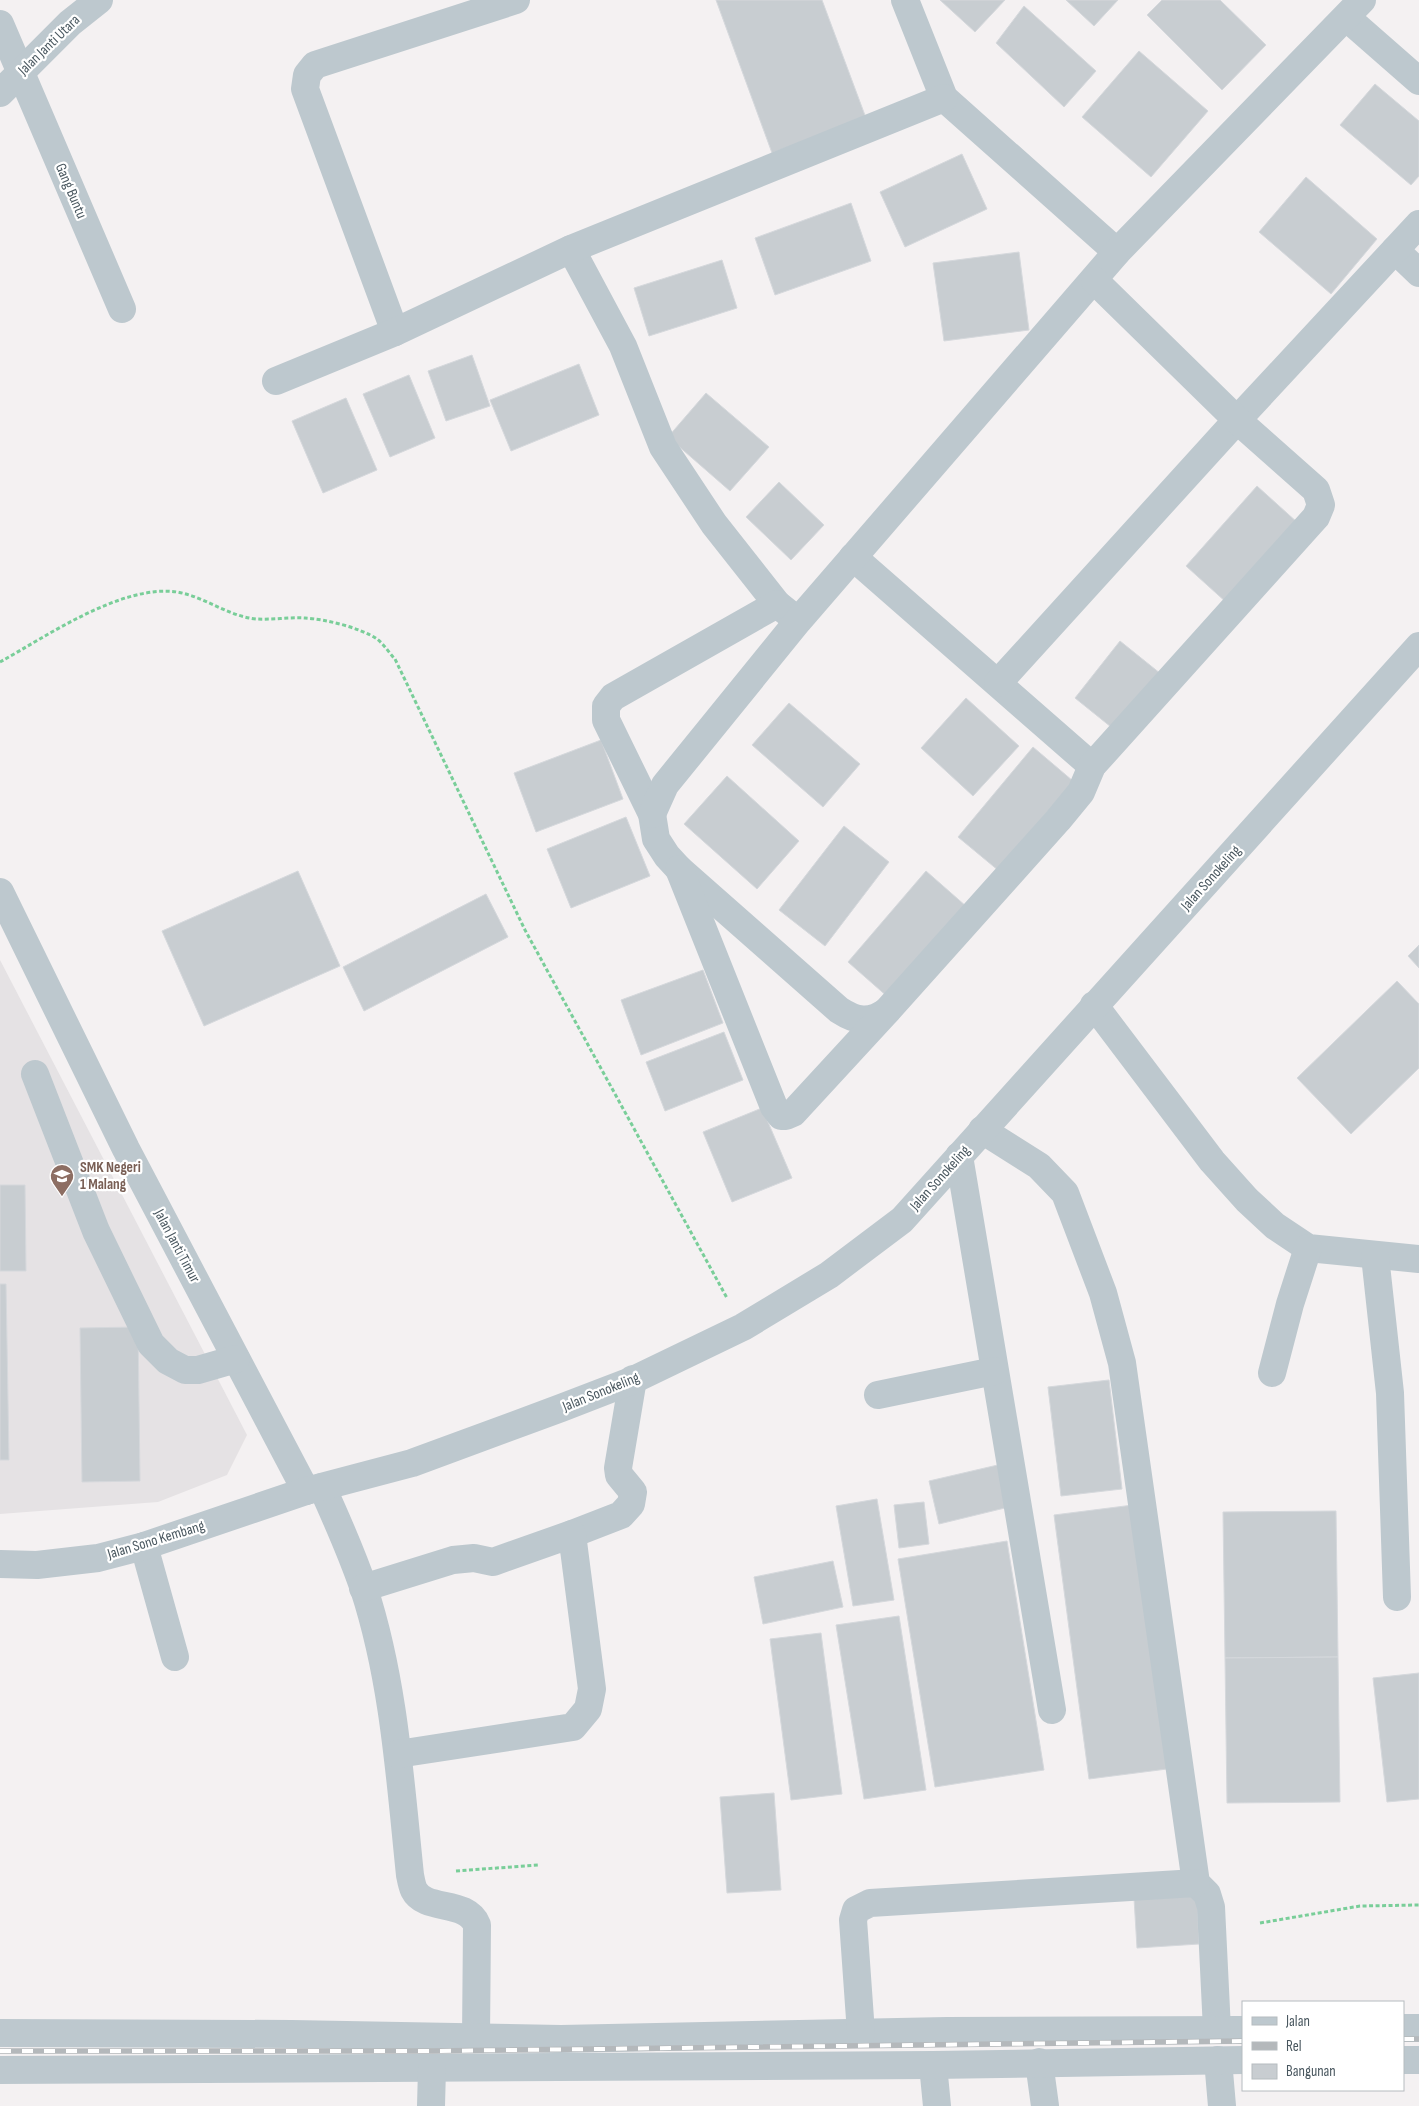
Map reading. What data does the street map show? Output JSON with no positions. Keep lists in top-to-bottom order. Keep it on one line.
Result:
{"streets":{"street":["Jalan Janti Utara","Gang Buntu","Jalan Sonokeling","Jalan Janti Timur","Jalan Sono Kembang"]},"crossings":[["Jalan Janti Utara","Gang Buntu"],["Jalan Sonokeling","Jalan Janti Timur"],["Jalan Sonokeling","Jalan Sono Kembang"],["Jalan Janti Timur","Jalan Sono Kembang"]],"places":{"school or university":["SMK Negeri 1 Malang"]},"legend":["Jalan","Rel","Bangunan"]}
